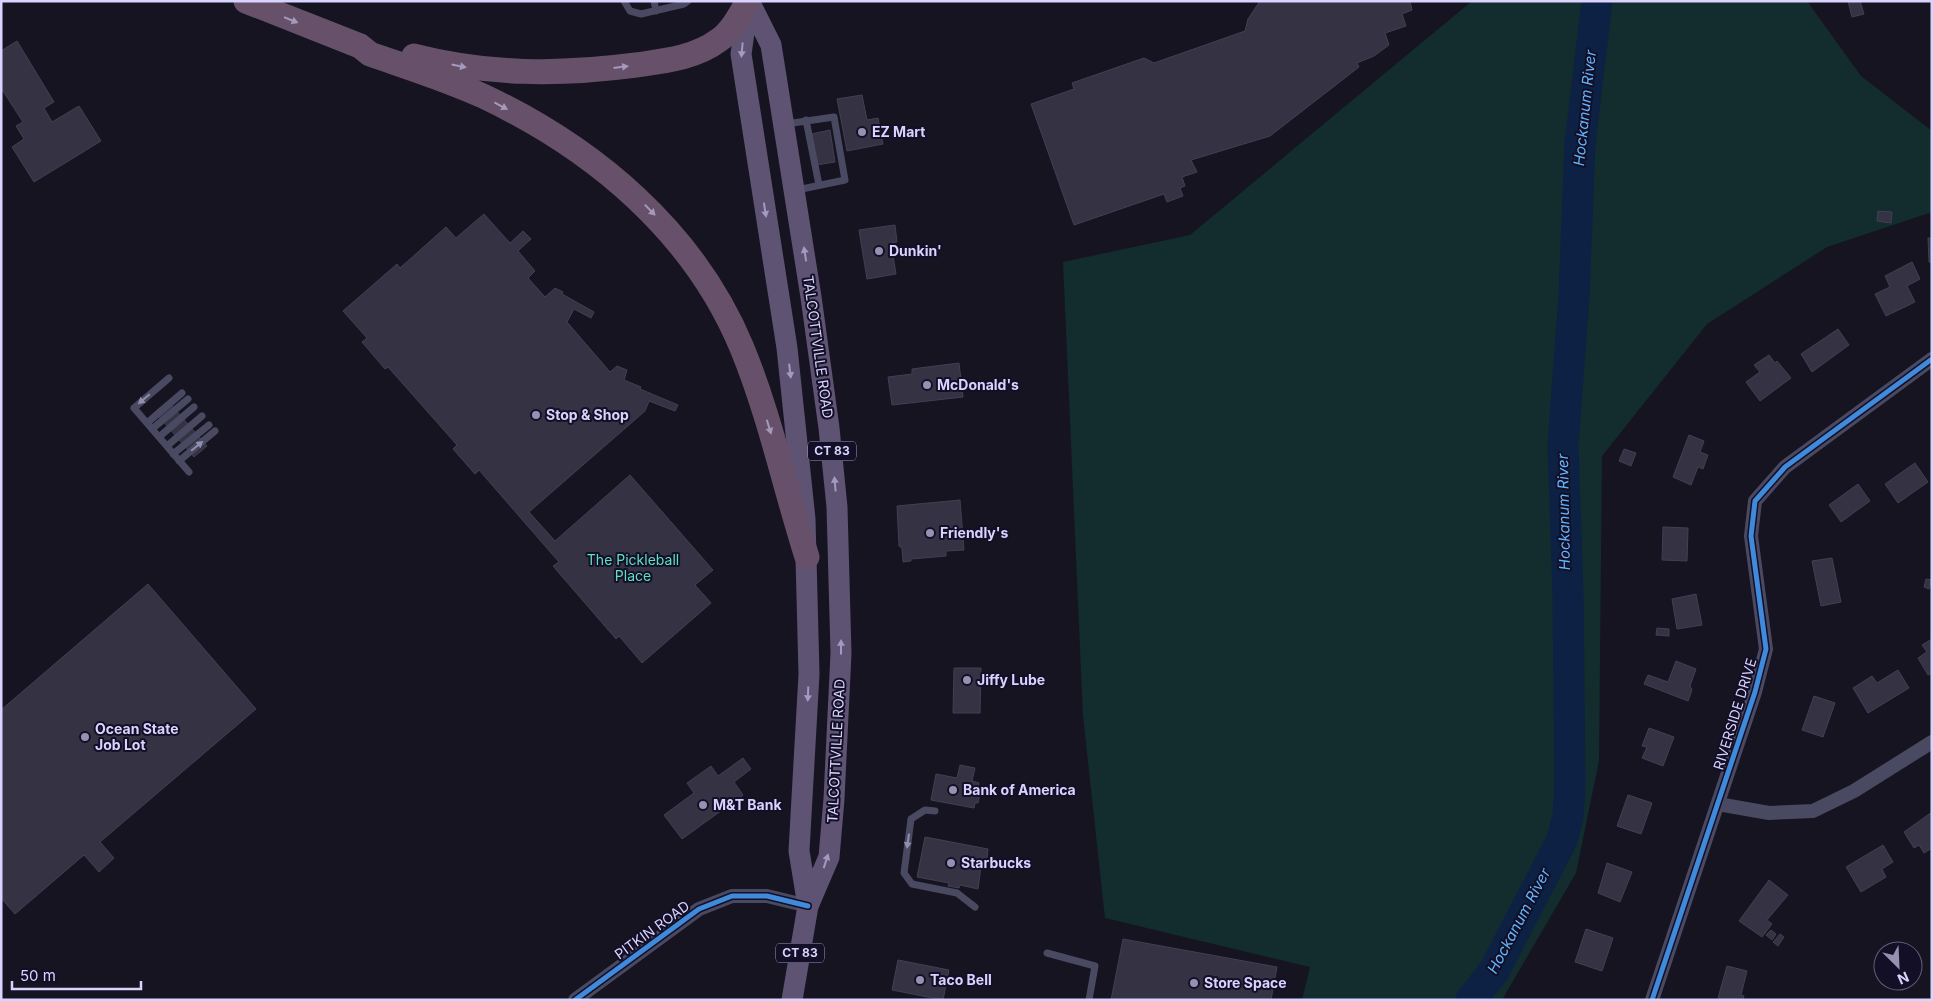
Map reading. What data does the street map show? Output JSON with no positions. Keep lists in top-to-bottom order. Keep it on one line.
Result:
{"streets":{"main road":["TALCOTTVILLE ROAD","CT 83"],"street":["RIVERSIDE DRIVE","PITKIN ROAD"]},"crossings":[["TALCOTTVILLE ROAD","PITKIN ROAD"]],"water":["Hockanum River"],"parks":["The Pickleball Place"],"places":["EZ Mart","Dunkin'","McDonald's","Stop & Shop","Friendly's","Jiffy Lube","Ocean State Job Lot","Bank of America","M&T Bank","Starbucks","Taco Bell","Store Space"],"scale_bar":"50 m","north":"bottom right"}
